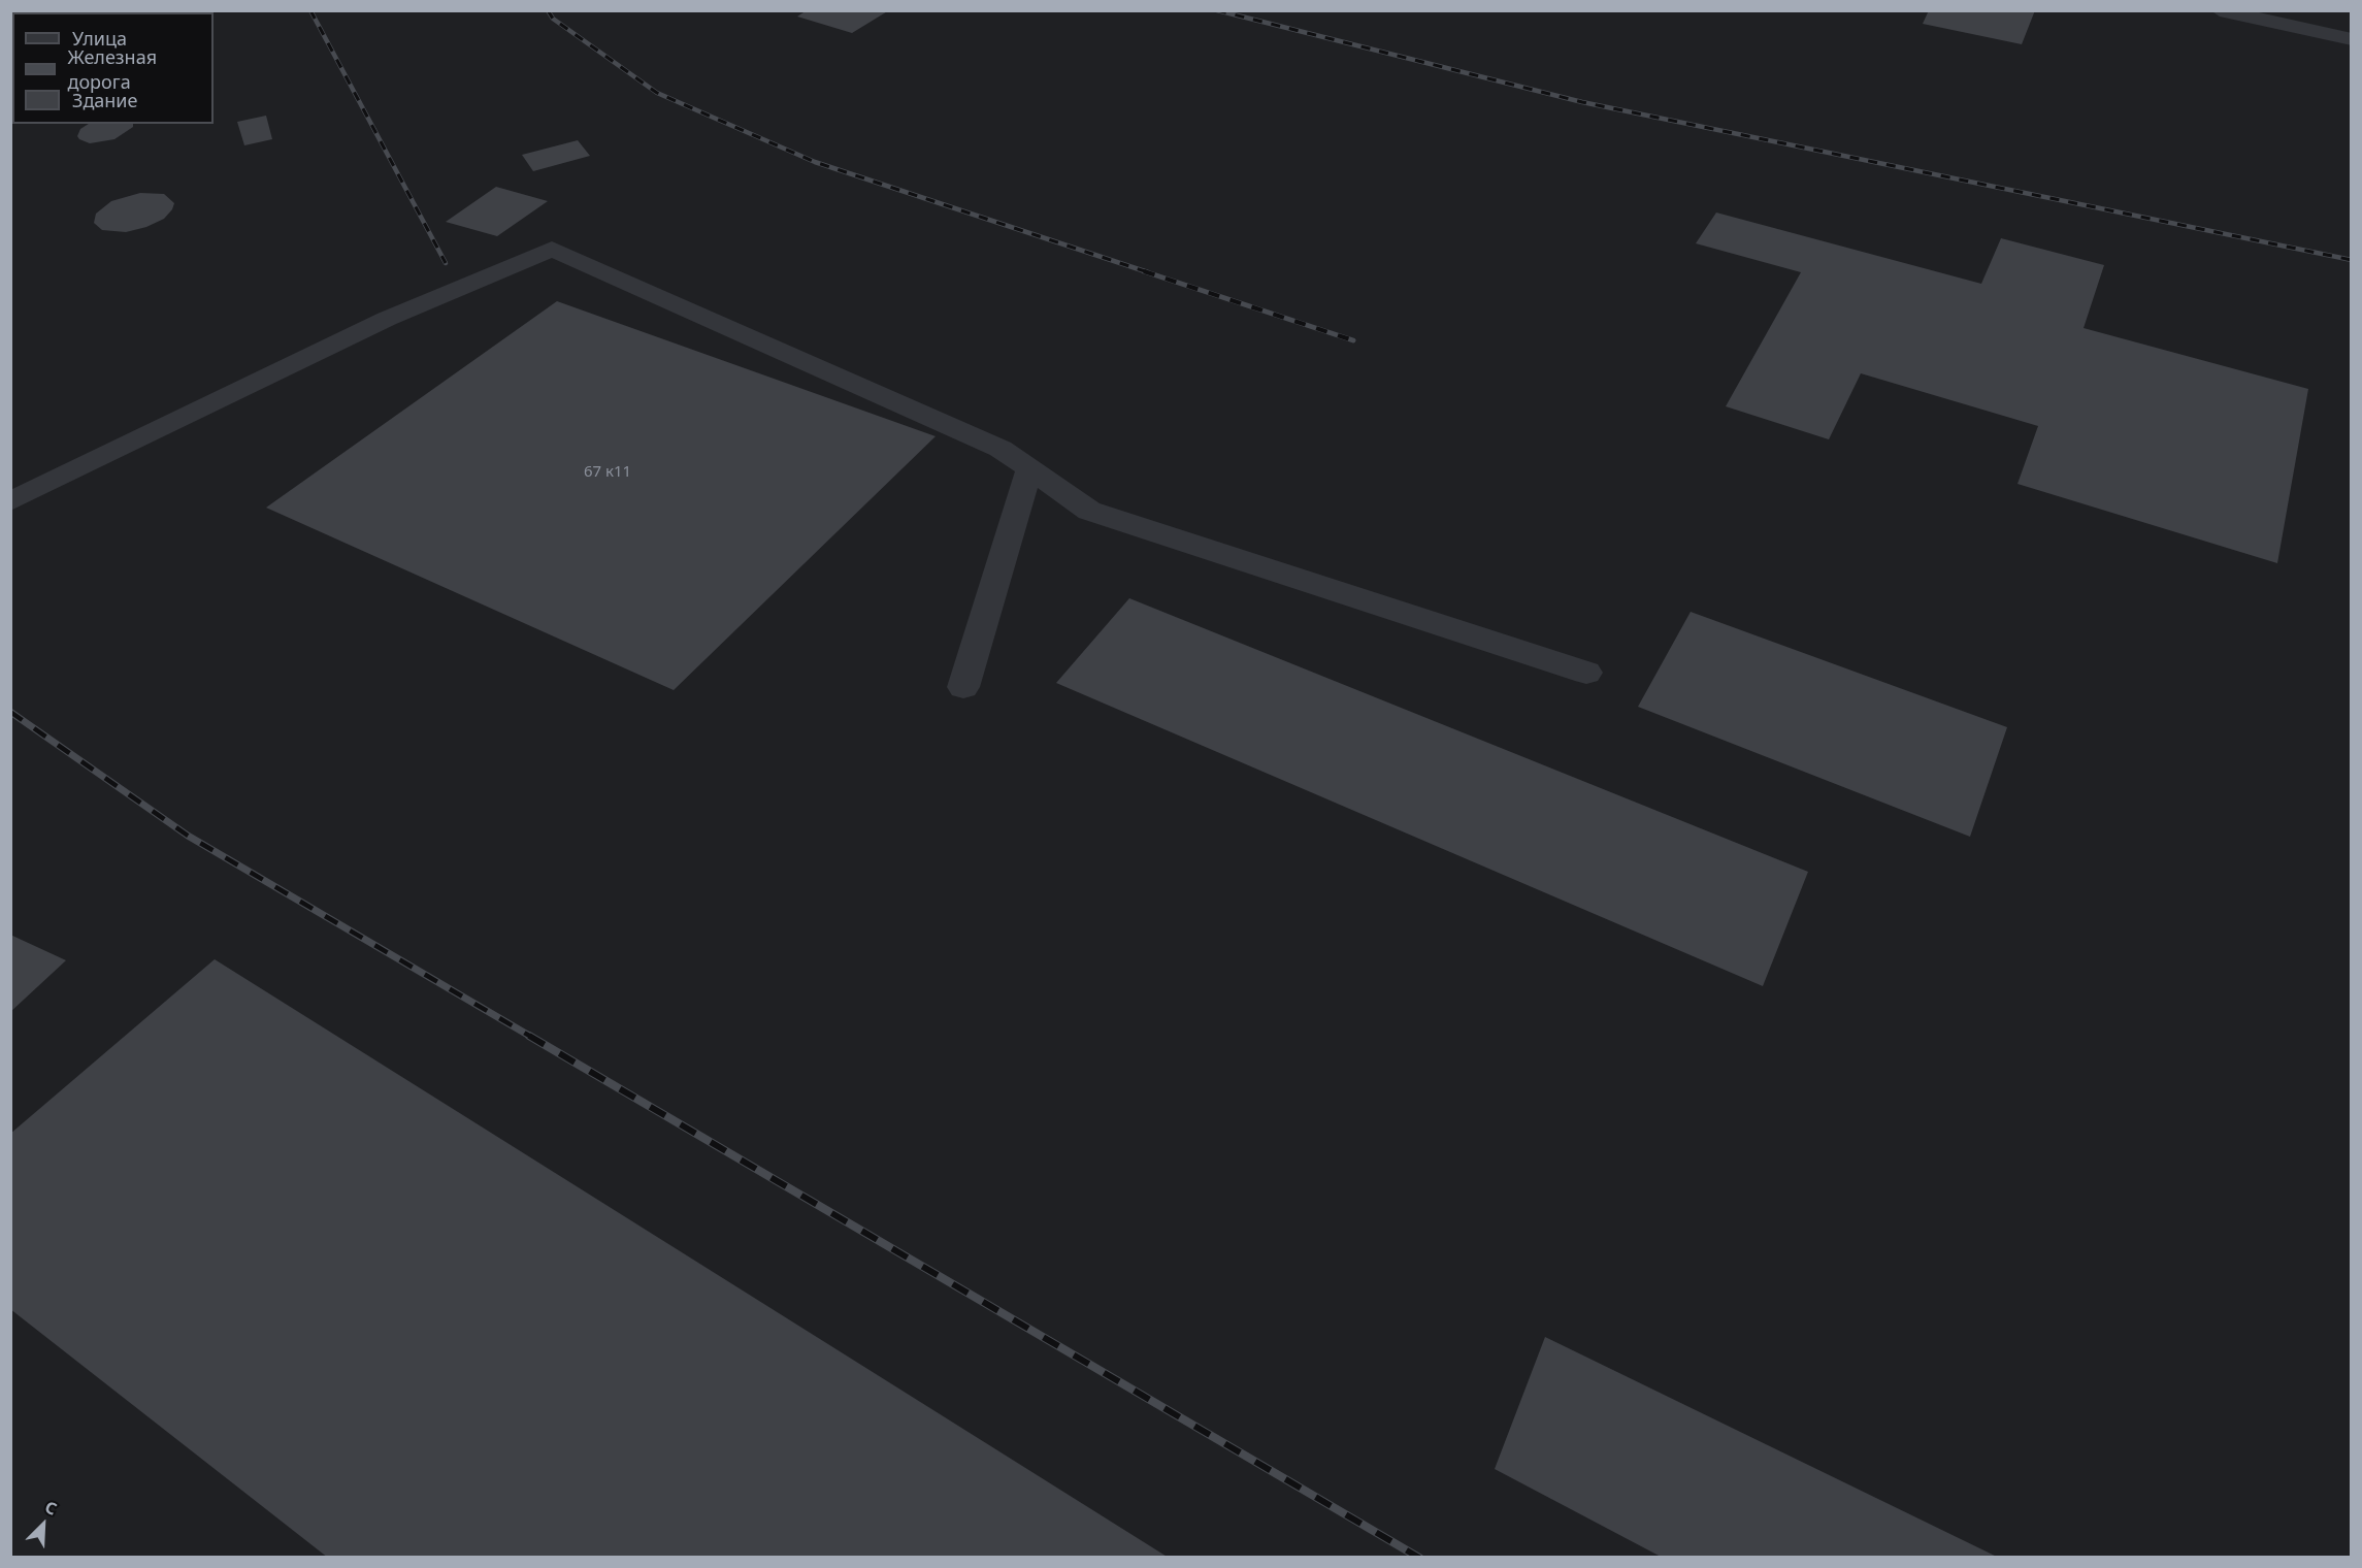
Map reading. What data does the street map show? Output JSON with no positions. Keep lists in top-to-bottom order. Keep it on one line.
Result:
{"house_numbers":["67 к11"],"legend":["Улица","Железная дорога","Здание"],"north":"top right"}
